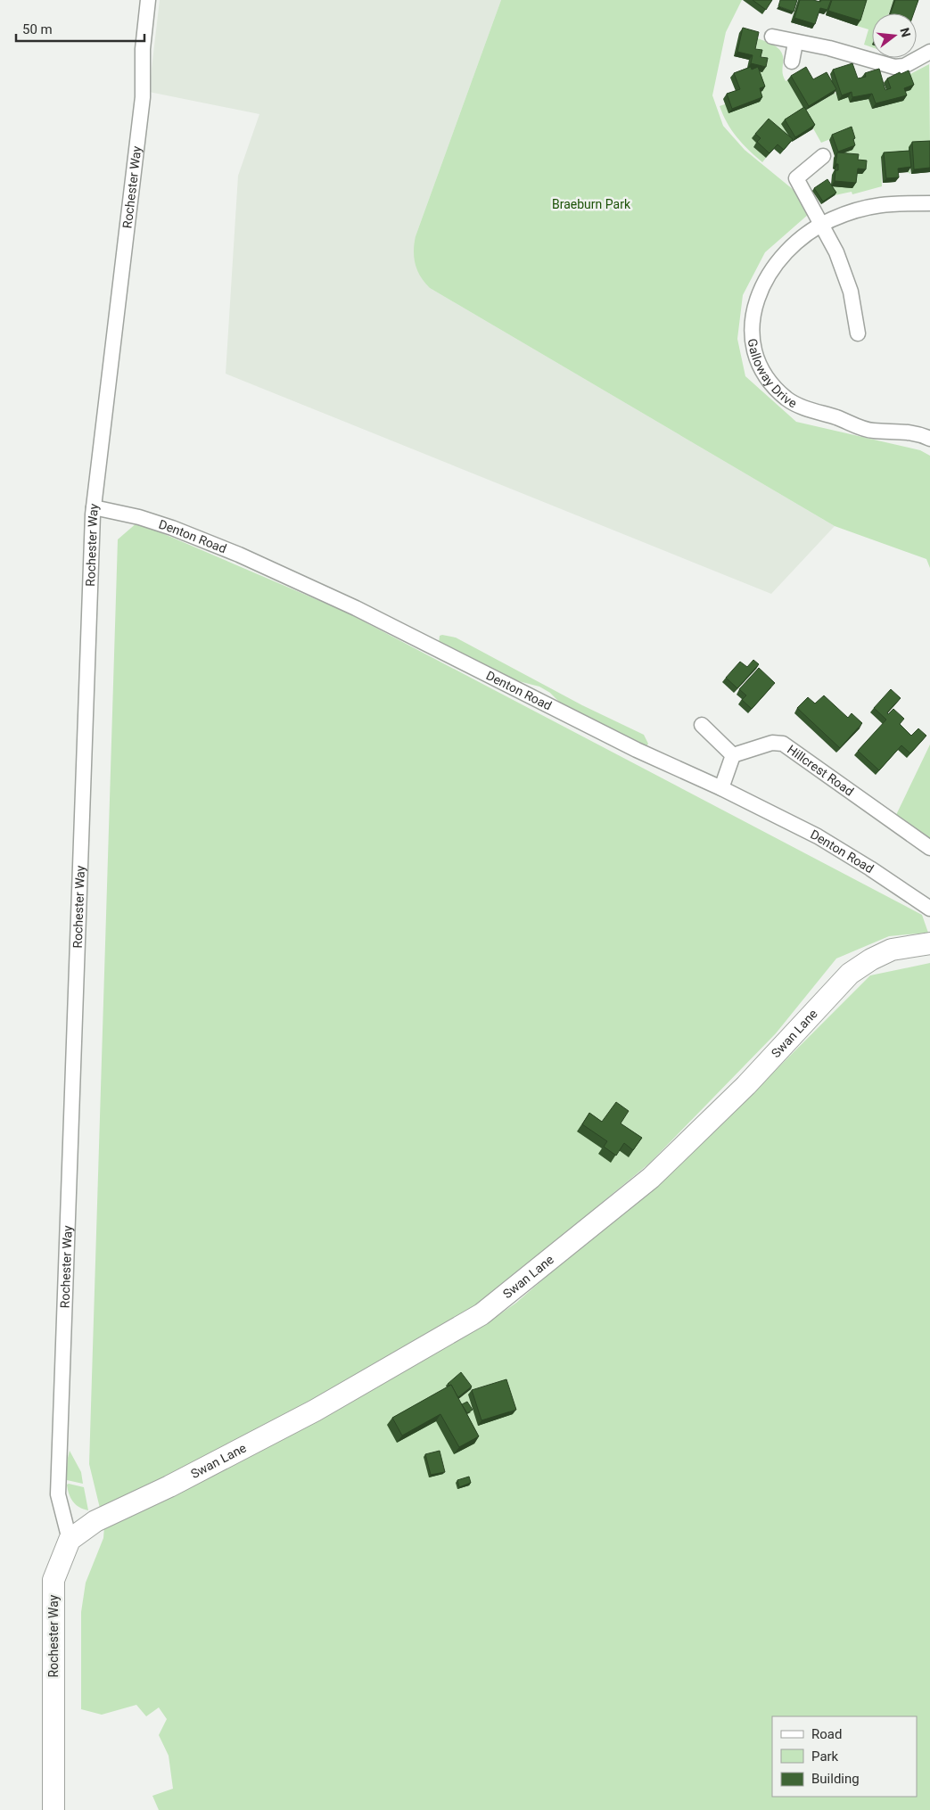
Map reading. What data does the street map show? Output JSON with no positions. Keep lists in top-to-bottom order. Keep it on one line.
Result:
{"streets":{"street":["Rochester Way","Galloway Drive","Denton Road","Hillcrest Road","Swan Lane"]},"crossings":[["Rochester Way","Denton Road"],["Rochester Way","Swan Lane"]],"parks":["Braeburn Park"],"legend":["Road","Park","Building"],"scale_bar":"50 m","north":"right"}
